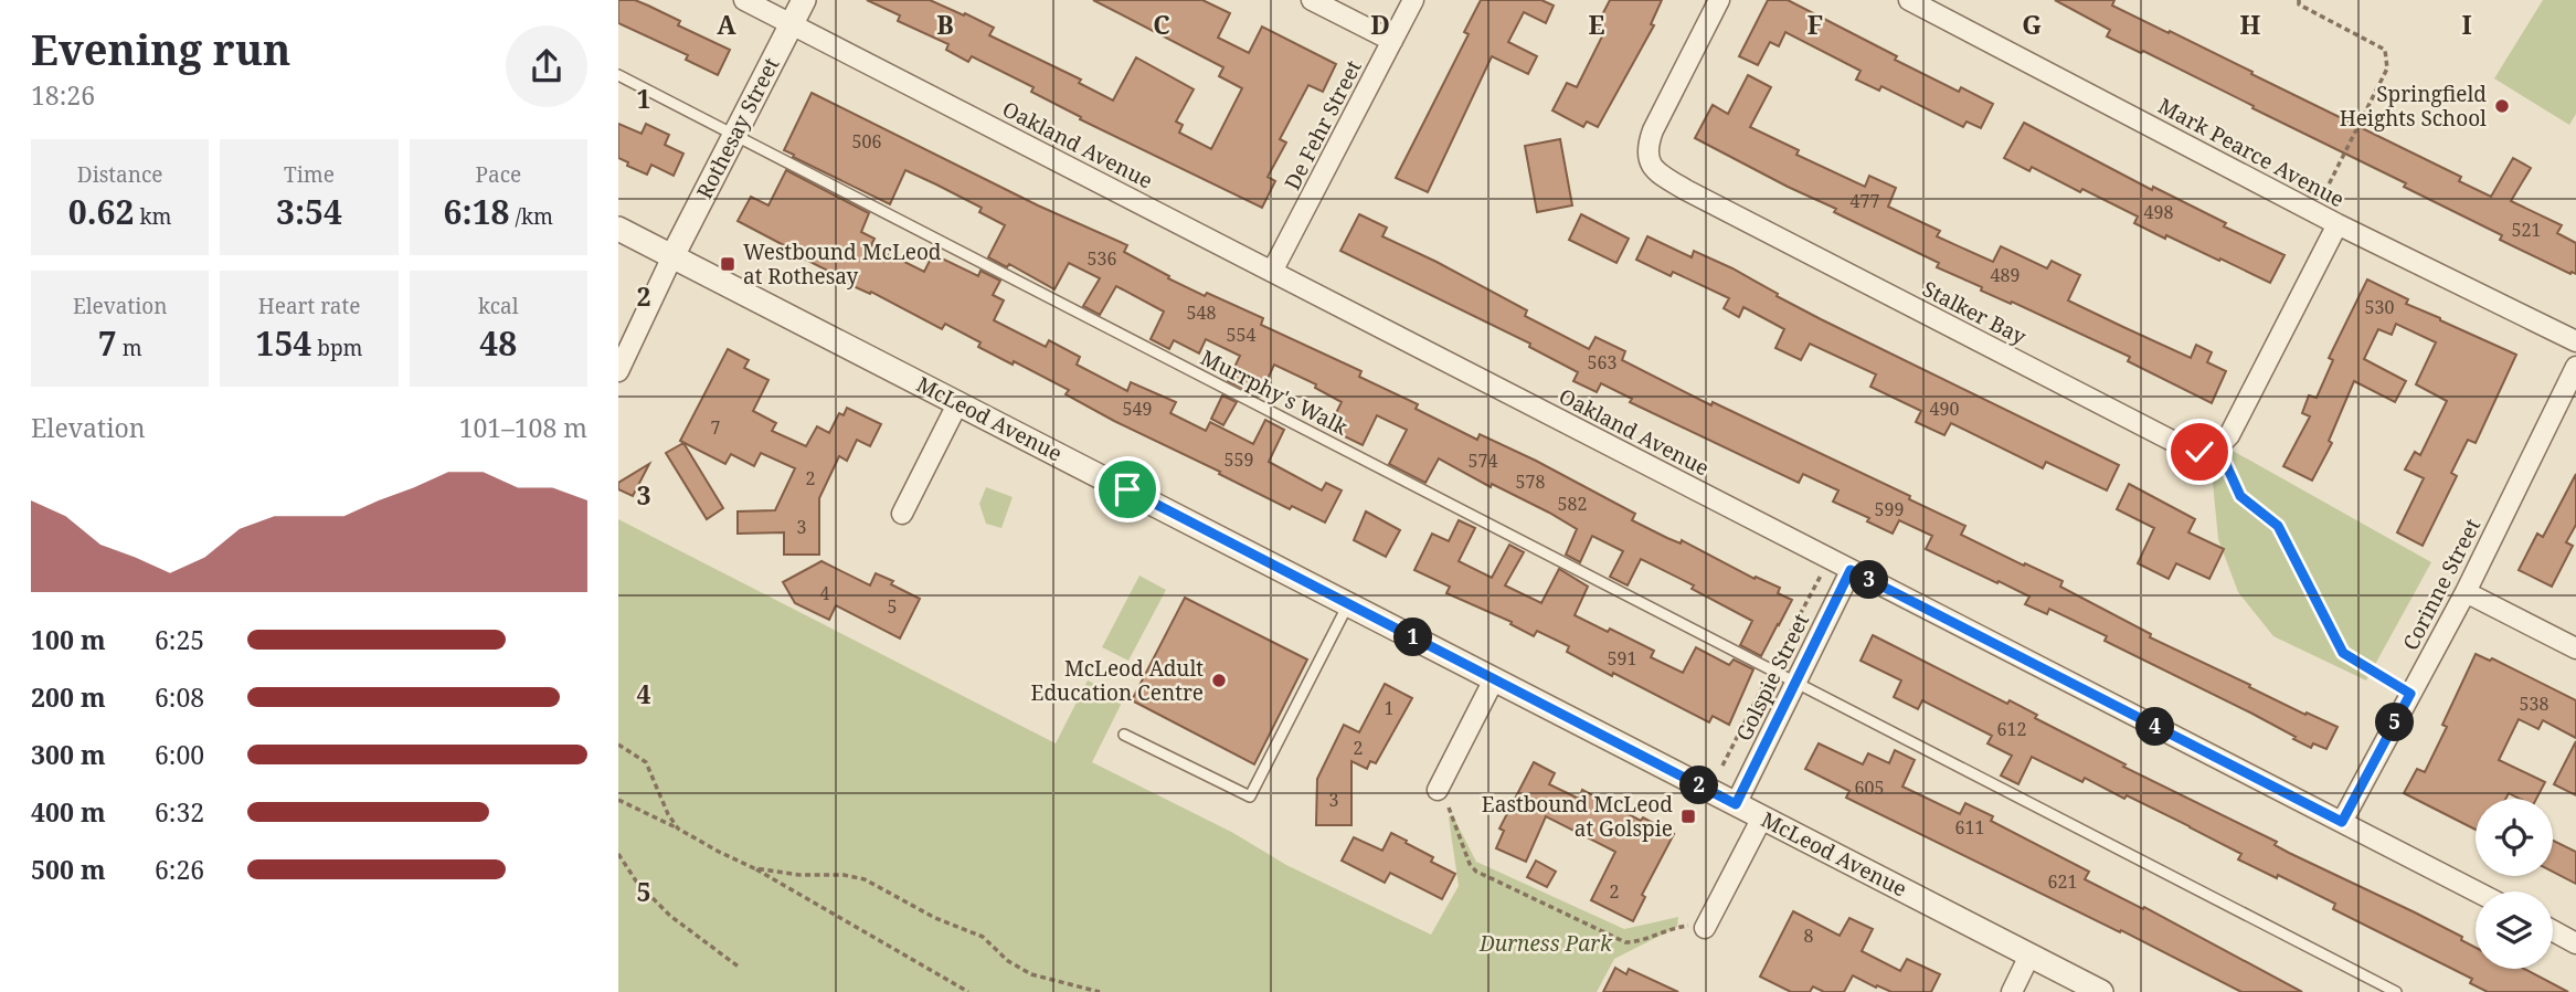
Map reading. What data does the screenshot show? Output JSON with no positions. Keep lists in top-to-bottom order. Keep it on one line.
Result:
{"streets":{"street":["De Fehr Street","Rothesay Street","Oakland Avenue","Mark Pearce Avenue","Stalker Bay","McLeod Avenue","Corinne Street","Golspie Street"],"lane":["Murrphy's Walk"]},"crossings":[["De Fehr Street","Oakland Avenue"],["Rothesay Street","Oakland Avenue"],["Rothesay Street","Murrphy's Walk"],["Rothesay Street","McLeod Avenue"],["Oakland Avenue","Corinne Street"],["Oakland Avenue","Golspie Street"],["Murrphy's Walk","Golspie Street"],["McLeod Avenue","Golspie Street"]],"parks":["Durness Park"],"places":{"other":["Springfield Heights School","McLeod Adult Education Centre"],"transit":["Westbound McLeod at Rothesay","Eastbound McLeod at Golspie"]},"house_numbers":["506","477","498","521","536","489","530","548","554","563","549","490","7","559","574","2","578","582","599","3","4","5","591","538","1","612","2","605","3","611","621","2","8"],"page":{"heading":["Evening run","18:26"],"stats":[["Distance","0.62 km"],["Time","3:54"],["Pace","6:18 /km"],["Elevation","7 m"],["Heart rate","154 bpm"],["kcal","48"]],"chart":["Elevation","101–108 m"],"pins":["3","1","5","4","2"],"list":[{"name":"100 m","note":"6:25"},{"name":"200 m","note":"6:08"},{"name":"300 m","note":"6:00"},{"name":"400 m","note":"6:32"},{"name":"500 m","note":"6:26"}]},"grid":{"columns":["A","B","C","D","E","F","G","H","I"],"rows":["1","2","3","4","5"]}}
